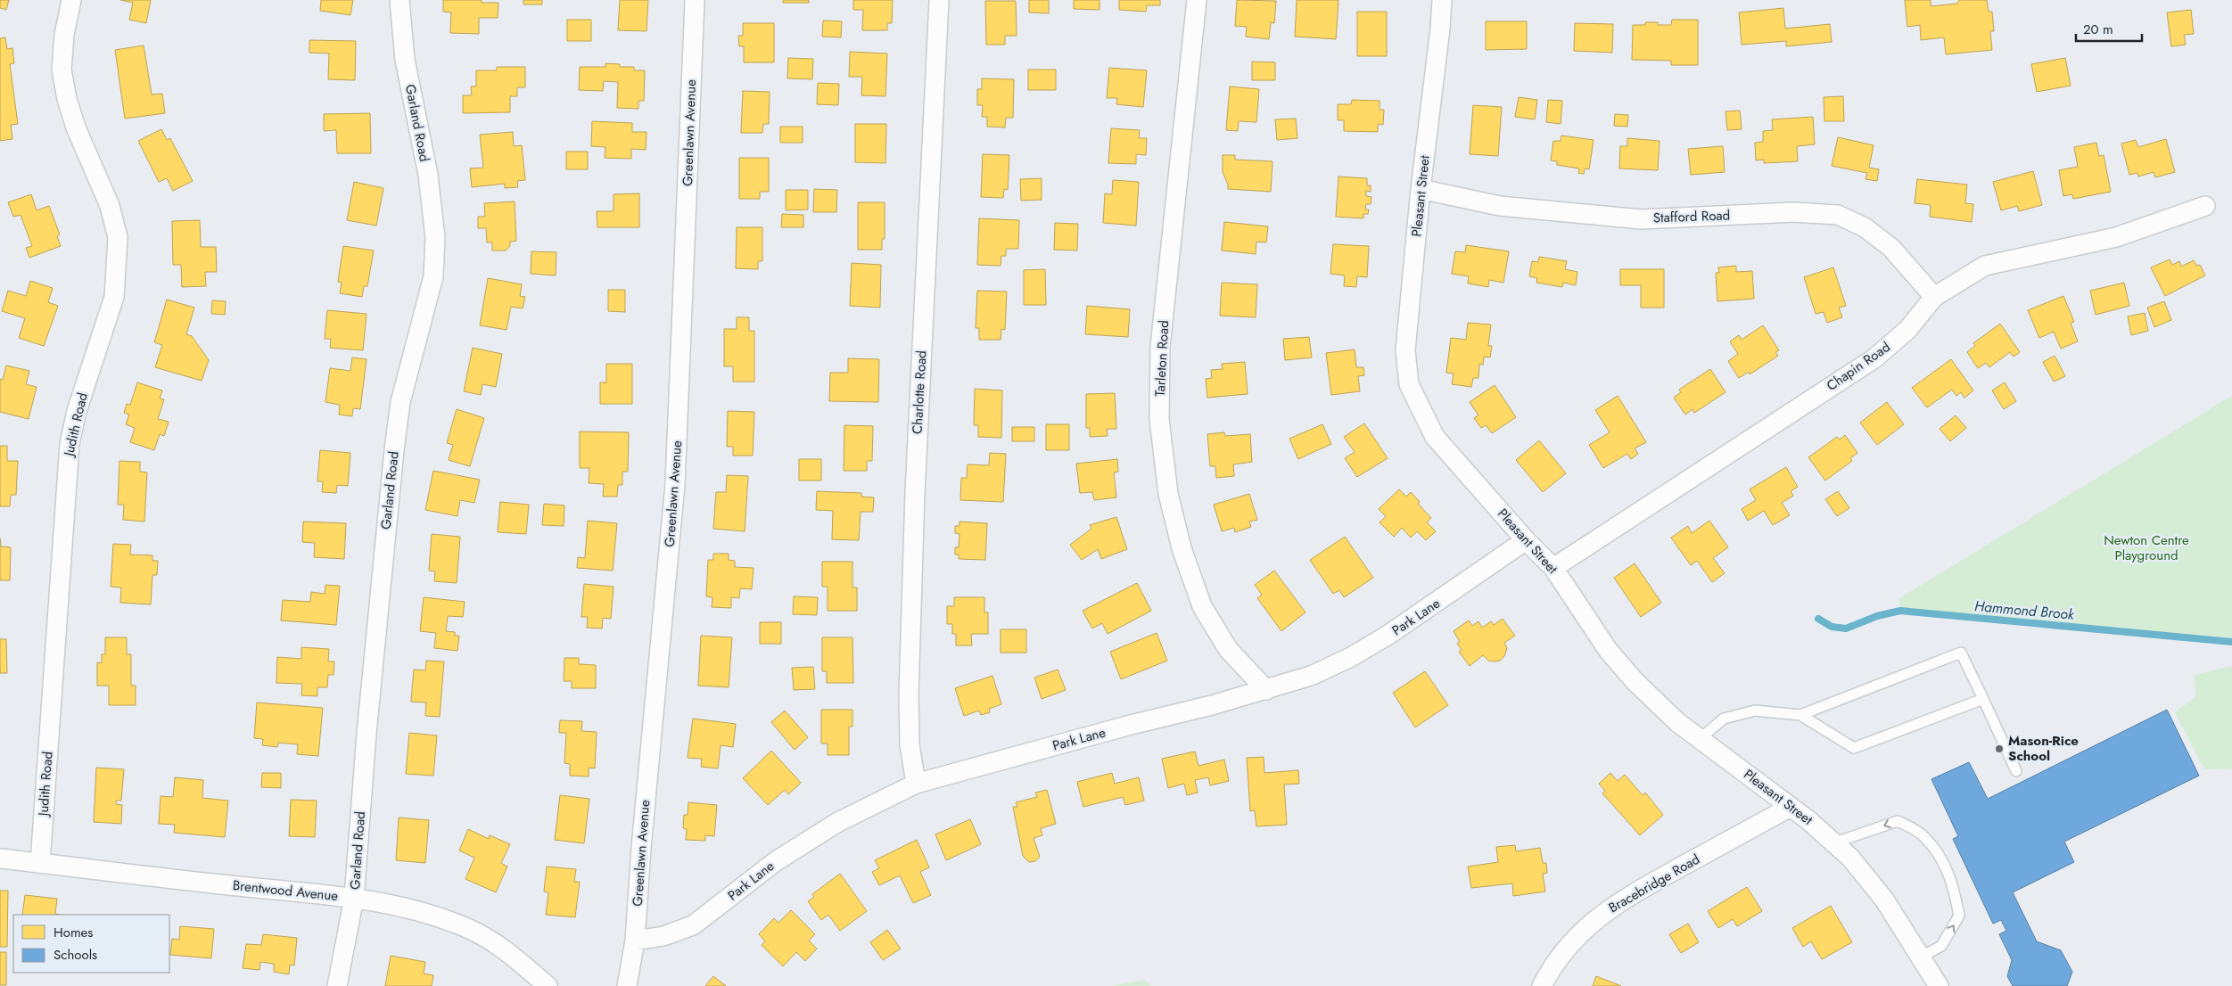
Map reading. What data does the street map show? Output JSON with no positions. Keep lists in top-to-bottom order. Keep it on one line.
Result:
{"streets":{"street":["Garland Road","Greenlawn Avenue","Pleasant Street","Stafford Road","Tarleton Road","Chapin Road","Charlotte Road","Judith Road","Park Lane","Bracebridge Road","Brentwood Avenue"]},"crossings":[["Garland Road","Brentwood Avenue"],["Greenlawn Avenue","Park Lane"],["Pleasant Street","Stafford Road"],["Pleasant Street","Chapin Road"],["Pleasant Street","Park Lane"],["Pleasant Street","Bracebridge Road"],["Stafford Road","Chapin Road"],["Tarleton Road","Park Lane"],["Charlotte Road","Park Lane"],["Judith Road","Brentwood Avenue"]],"water":["Hammond Brook"],"parks":["Newton Centre Playground"],"places":["Mason-Rice School"],"legend":["Homes","Schools"],"scale_bar":"20 m"}
